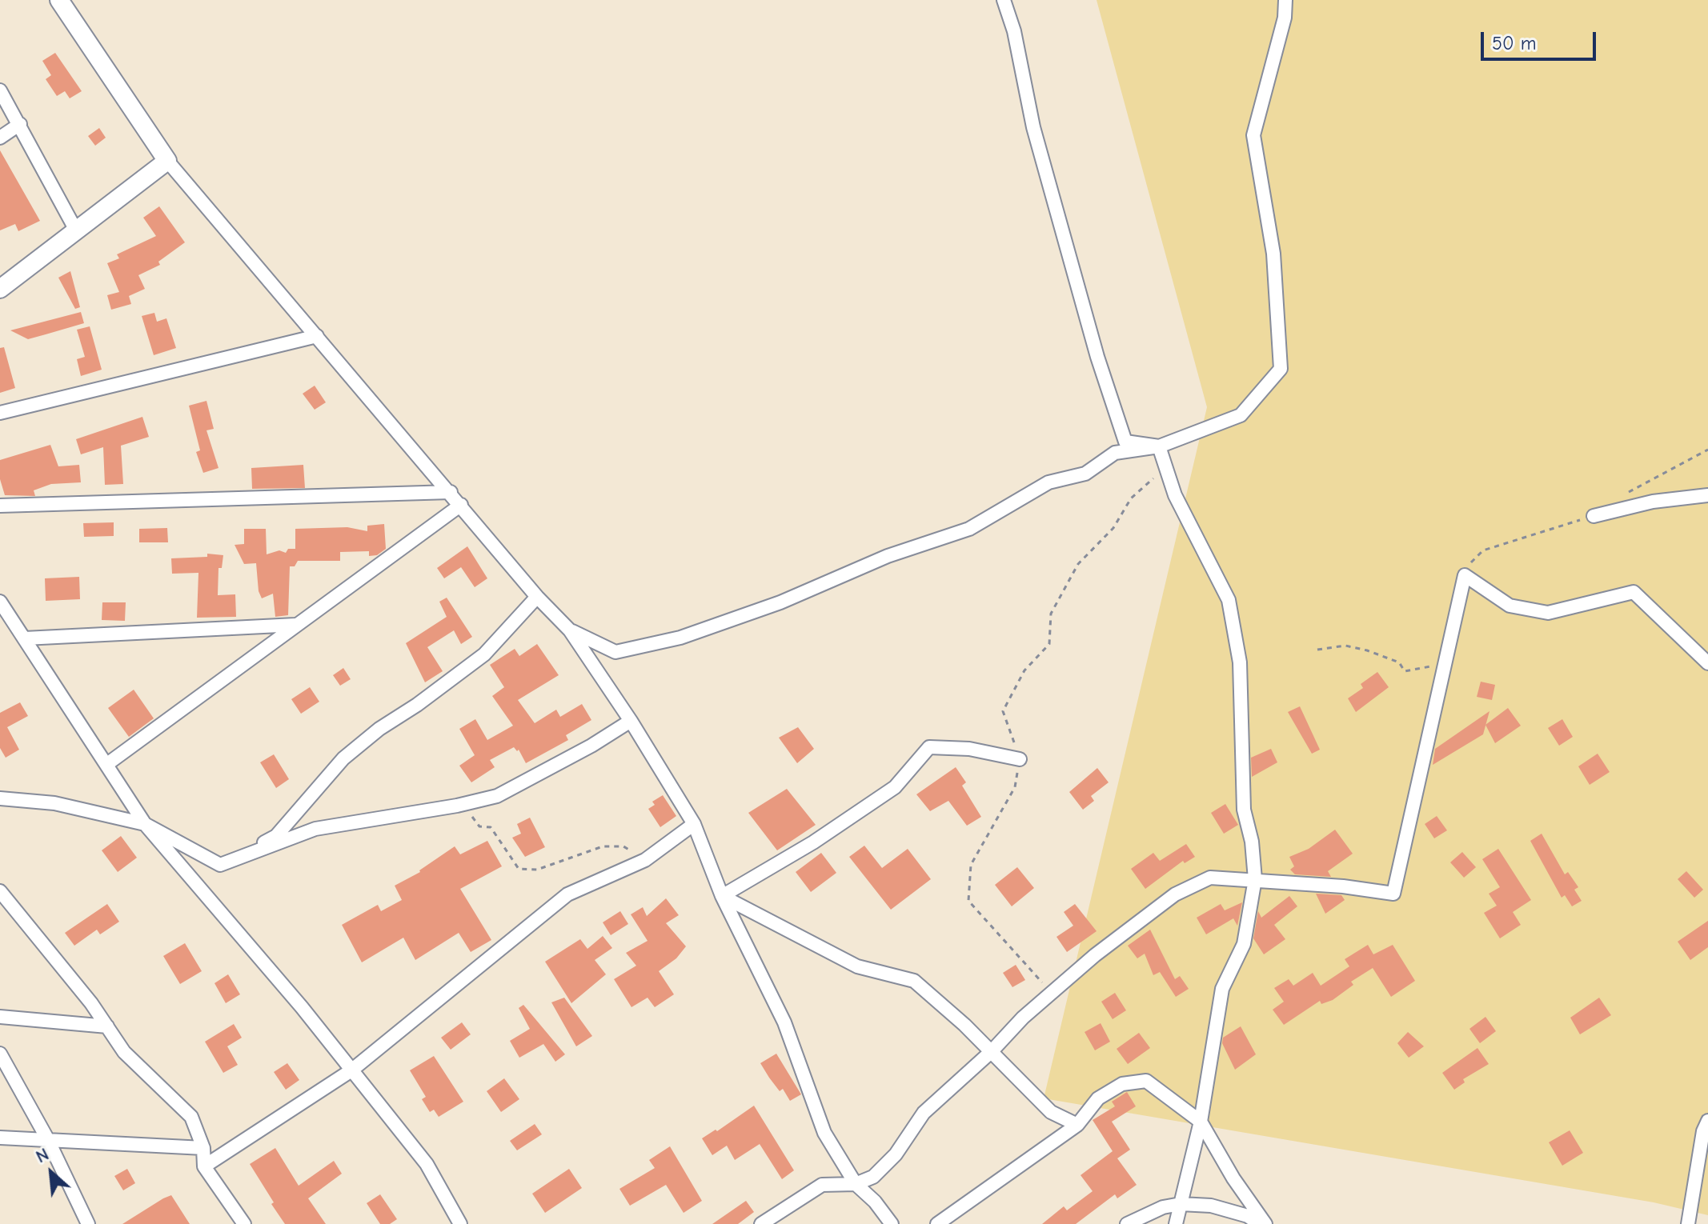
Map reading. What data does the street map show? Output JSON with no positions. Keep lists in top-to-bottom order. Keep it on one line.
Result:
{"scale_bar":"50 m","north":"top left"}
